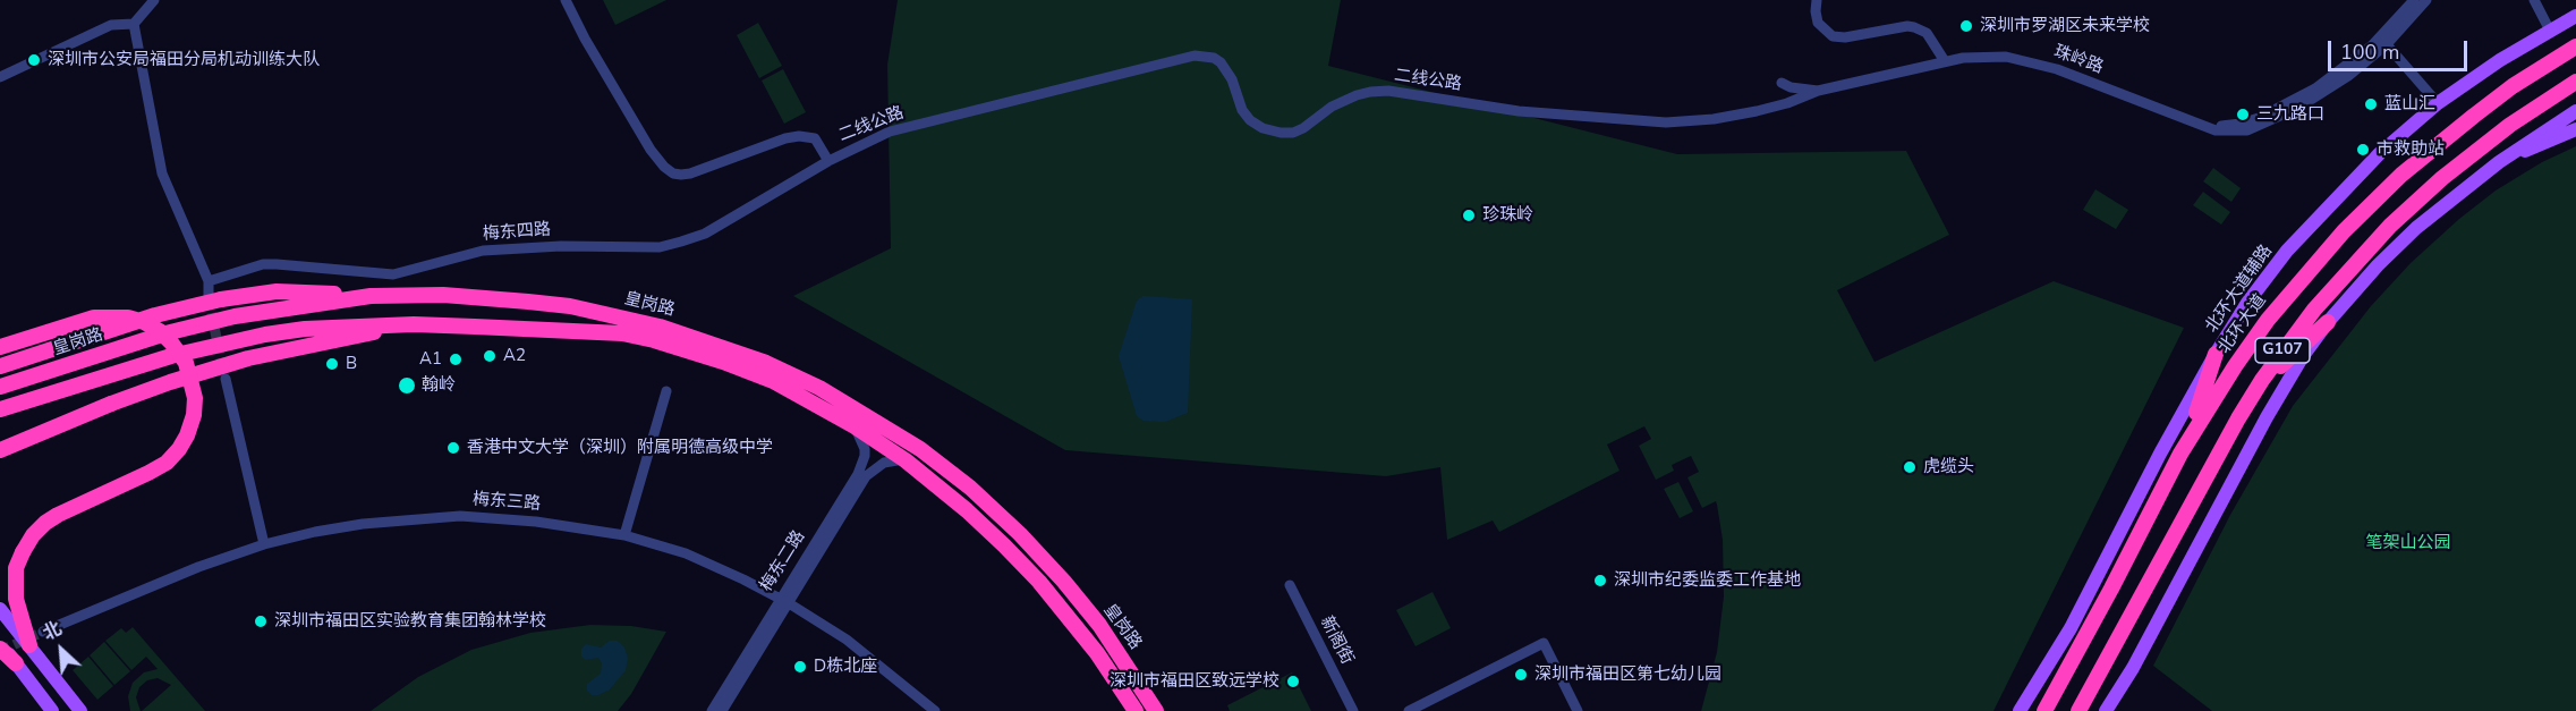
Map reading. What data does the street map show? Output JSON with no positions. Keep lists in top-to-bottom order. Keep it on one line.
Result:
{"streets":{"highway":["皇岗路","北环大道","G107"],"main road":["北环大道辅路"],"street":["珠岭路","二线公路","梅东四路","梅东三路","梅东二路","新阁街"]},"crossings":[["珠岭路","二线公路"],["二线公路","梅东四路"],["皇岗路","梅东二路"],["梅东三路","梅东二路"]],"parks":["笔架山公园"],"places":["深圳市罗湖区未来学校","深圳市公安局福田分局机动训练大队","蓝山汇","三九路口","市救助站","珍珠岭","A2","A1","B","翰岭","香港中文大学（深圳）附属明德高级中学","虎缆头","深圳市纪委监委工作基地","深圳市福田区实验教育集团翰林学校","D栋北座","深圳市福田区第七幼儿园","深圳市福田区致远学校"],"scale_bar":"100 m","north":"top left"}
